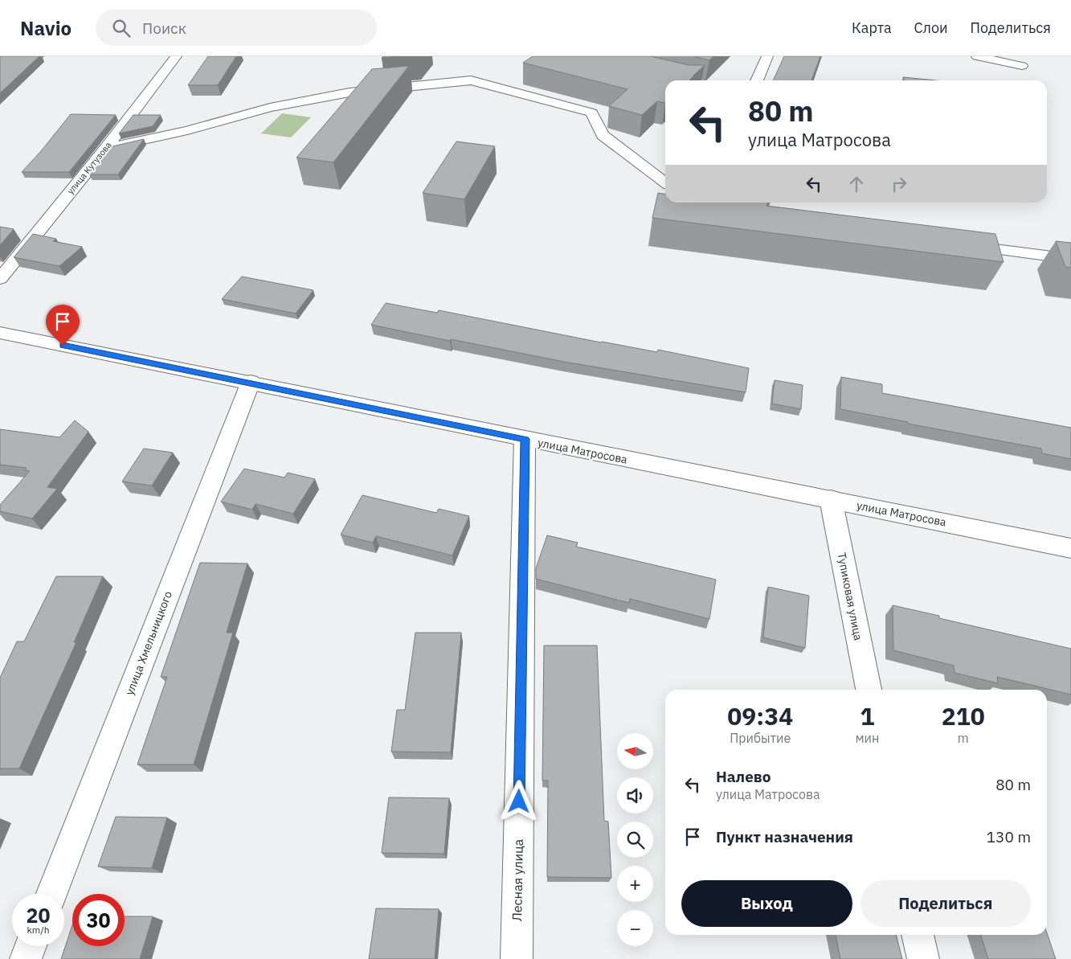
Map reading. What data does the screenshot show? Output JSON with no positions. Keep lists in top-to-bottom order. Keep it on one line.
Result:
{"streets":{"street":["улица Кутузова","улица Матросова","Тупиковая улица","улица Хмельницкого","Лесная улица"]},"crossings":[["улица Матросова","Тупиковая улица"],["улица Матросова","улица Хмельницкого"],["улица Матросова","Лесная улица"]],"north":"left","page":{"header":"Navio","search":"Поиск","nav":["Карта","Слои","Поделиться"],"turn":["80 m","улица Матросова"],"eta":["09:34","Прибытие","1","мин","210","m"],"map_buttons":["+","−"],"list":[{"name":"Налево","note":"улица Матросова","value":"80 m"},{"name":"Пункт назначения","value":"130 m"}],"buttons":["Выход","Поделиться"],"speed":"20 km/h","limit":"30"}}
